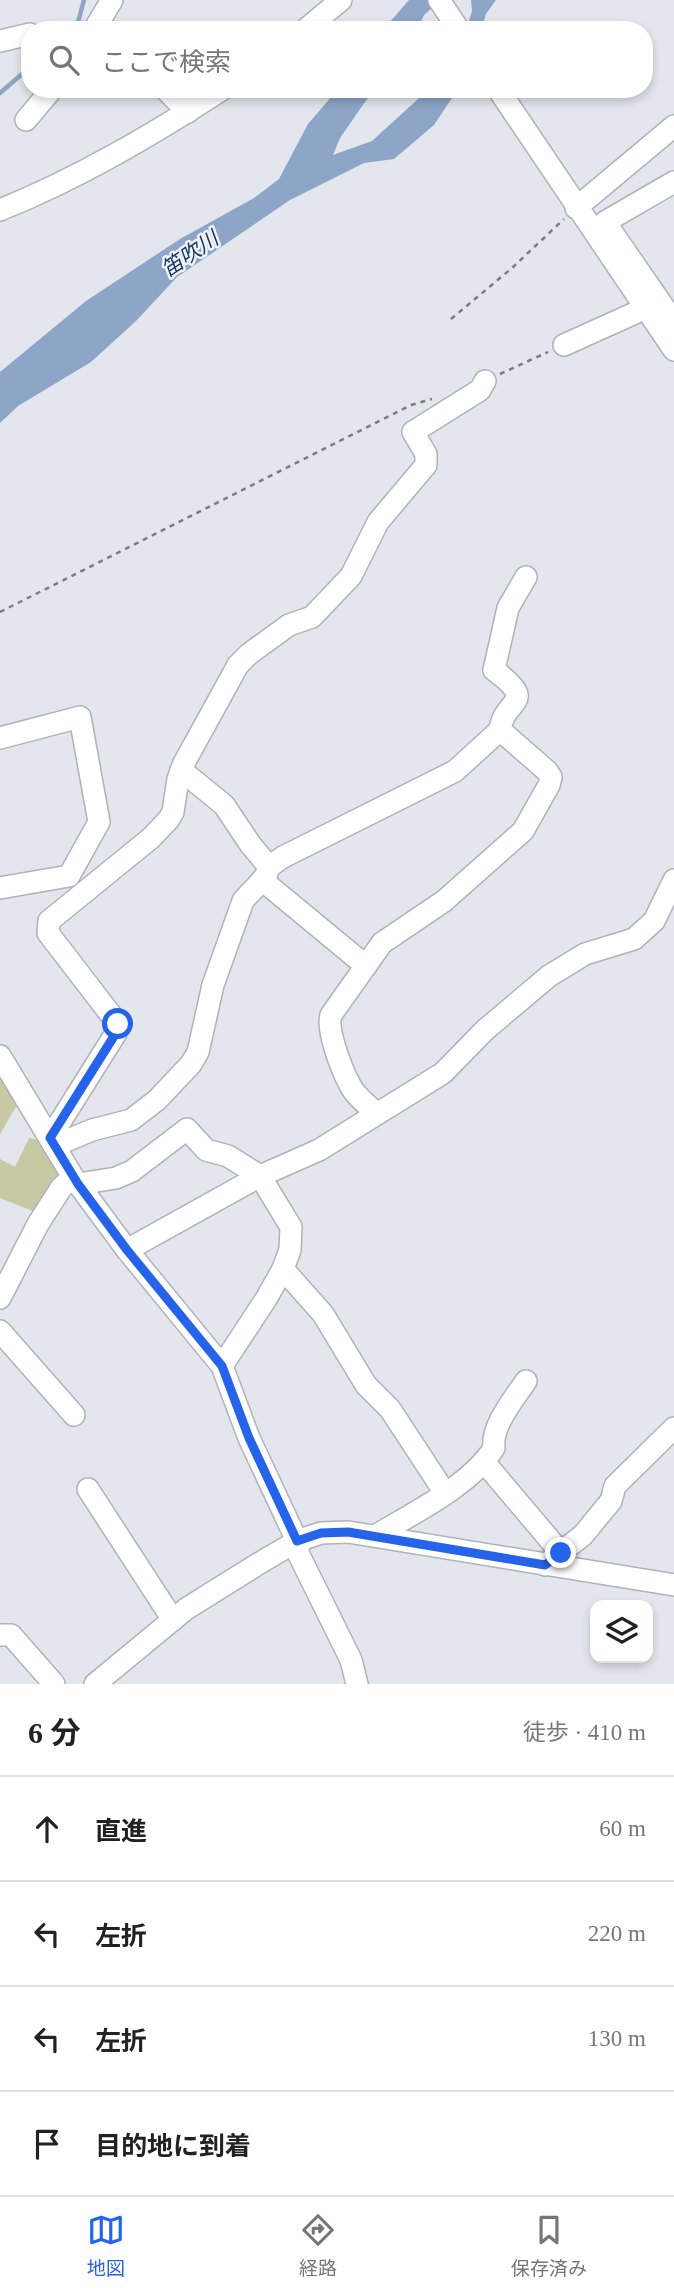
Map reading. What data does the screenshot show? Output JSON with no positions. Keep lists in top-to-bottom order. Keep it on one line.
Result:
{"water":["笛吹川"],"page":{"search":"ここで検索","heading":["6 分","徒歩 · 410 m"],"list":[["直進","60 m"],["左折","220 m"],["左折","130 m"],"目的地に到着"],"nav":["地図","経路","保存済み"]}}
